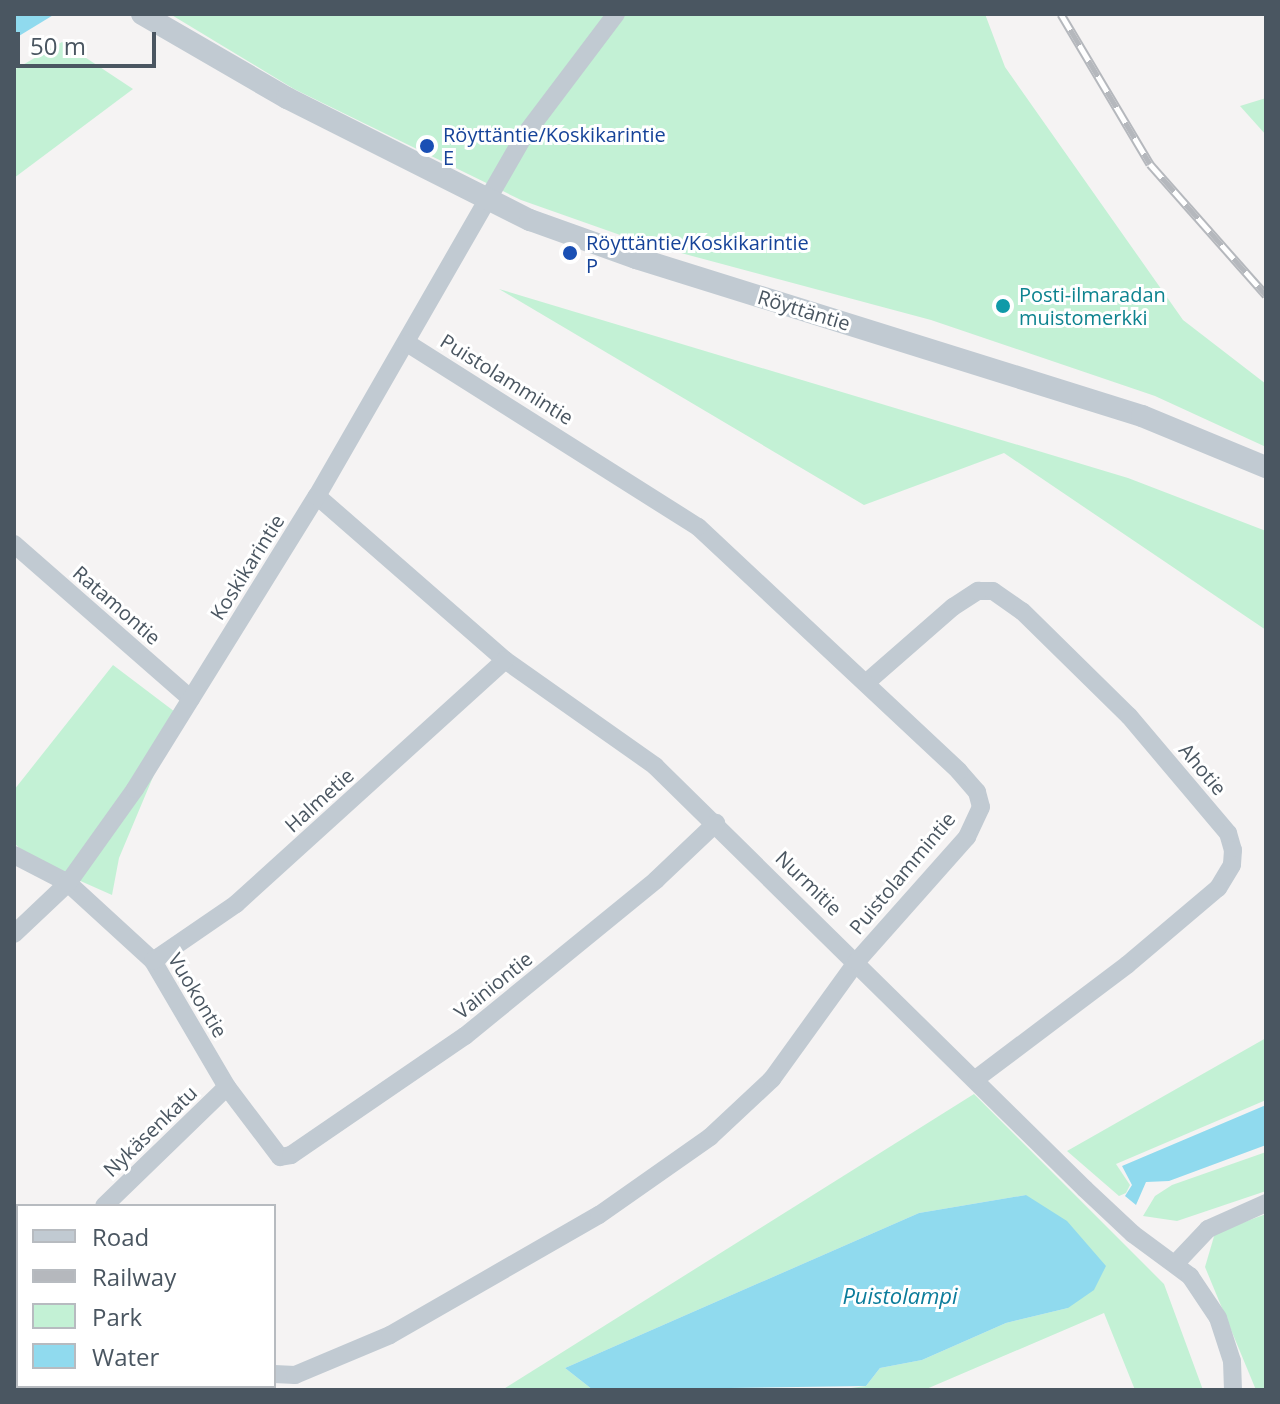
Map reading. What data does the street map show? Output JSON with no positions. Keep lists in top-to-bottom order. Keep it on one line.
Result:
{"streets":{"street":["Röyttäntie","Puistolammintie","Koskikarintie","Ratamontie","Ahotie","Halmetie","Nurmitie","Vainiontie","Vuokontie","Nykäsenkatu"]},"crossings":[["Röyttäntie","Koskikarintie"],["Puistolammintie","Koskikarintie"],["Puistolammintie","Ahotie"],["Puistolammintie","Nurmitie"],["Koskikarintie","Ratamontie"],["Koskikarintie","Nurmitie"],["Koskikarintie","Vuokontie"],["Ahotie","Nurmitie"],["Halmetie","Nurmitie"],["Halmetie","Vuokontie"],["Nurmitie","Vainiontie"],["Vainiontie","Vuokontie"],["Vuokontie","Nykäsenkatu"]],"water":["Puistolampi"],"places":["Röyttäntie/Koskikarintie E","Röyttäntie/Koskikarintie P","Posti-ilmaradan muistomerkki"],"legend":["Road","Railway","Park","Water"],"scale_bar":"50 m"}
